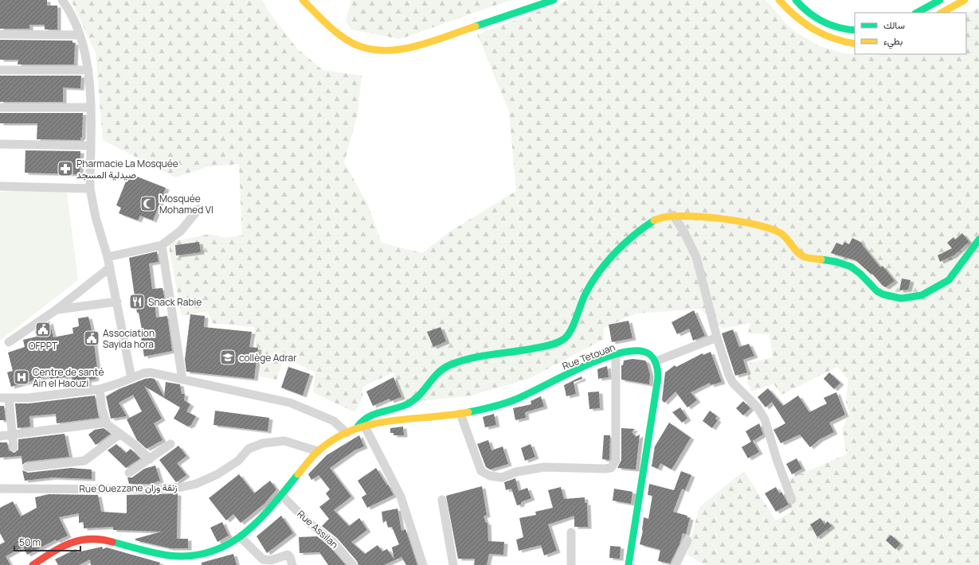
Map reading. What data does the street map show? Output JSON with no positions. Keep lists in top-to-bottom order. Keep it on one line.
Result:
{"streets":{"street":["Rue Tetouan","Rue Ouezzane زنقة وزان","Rue Assilan"]},"crossings":[["Rue Tetouan","Rue Ouezzane زنقة وزان"],["Rue Tetouan","Rue Assilan"]],"places":{"pharmacy":["Pharmacie La Mosquée صيدلية المسجد"],"mosque":["Mosquée Mohamed VI"],"restaurant":["Snack Rabie"],"public building":["OFPPT","Association Sayida hora"],"school or university":["collège Adrar"],"hospital":["Centre de santé Ain el Haouzi"]},"legend":["سالك","بطيء"],"scale_bar":"50 m"}
